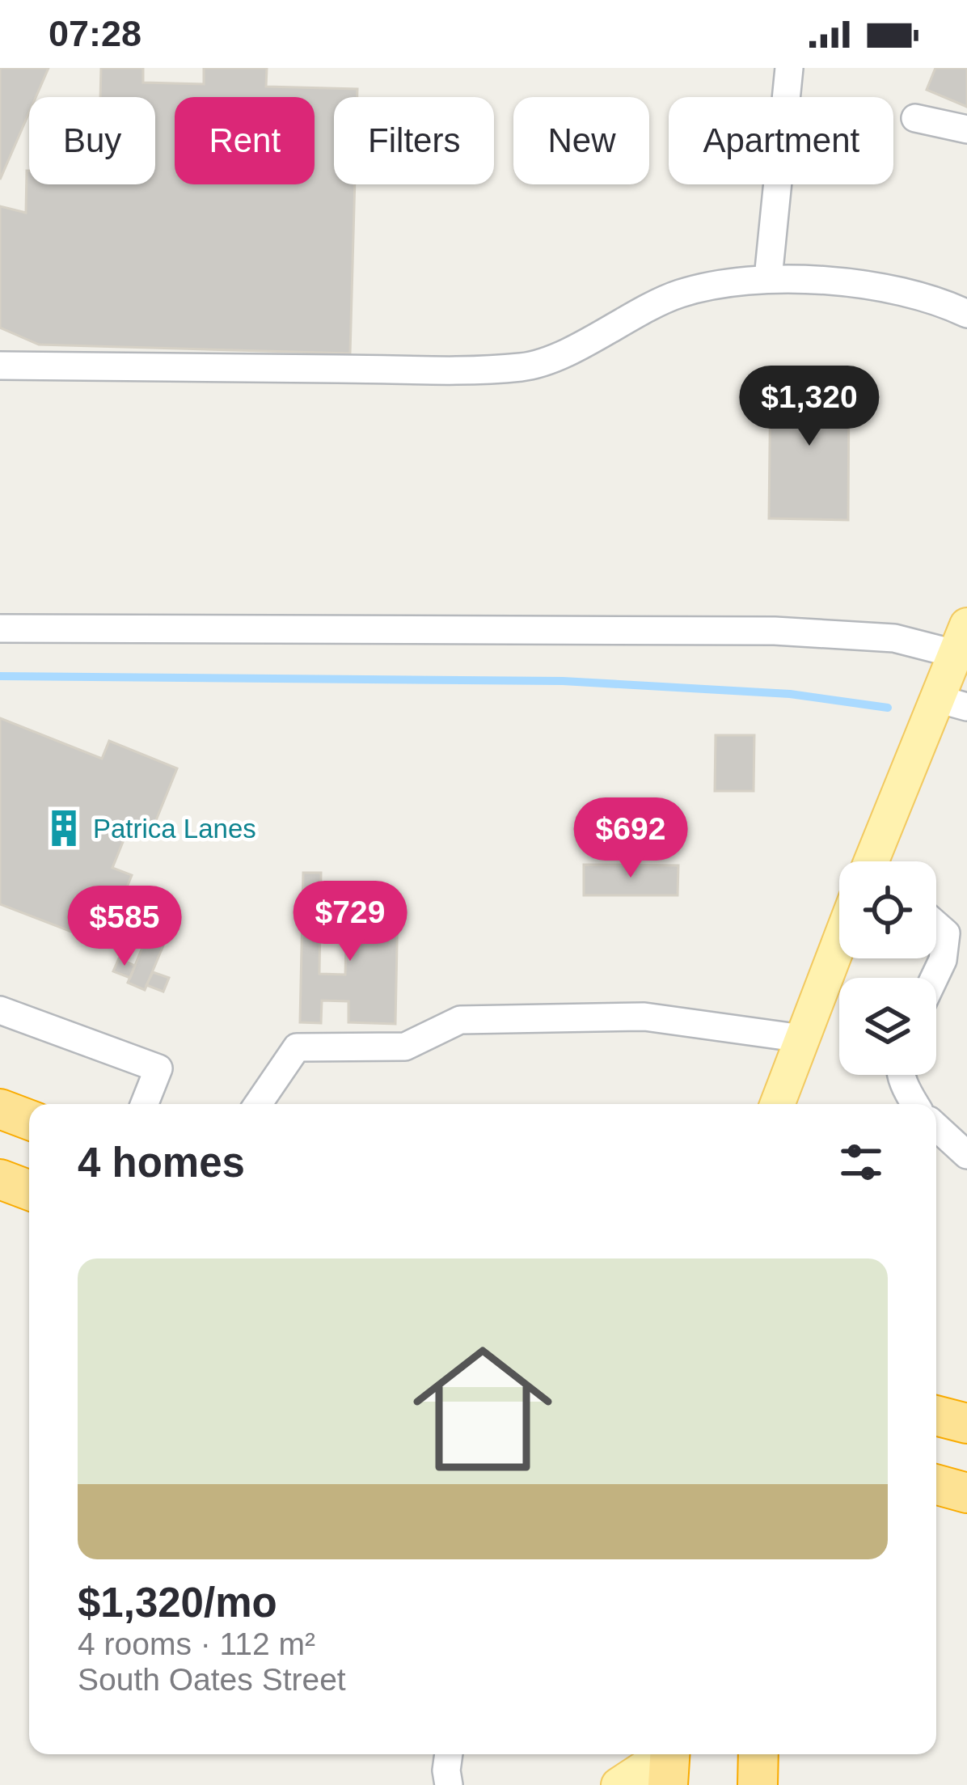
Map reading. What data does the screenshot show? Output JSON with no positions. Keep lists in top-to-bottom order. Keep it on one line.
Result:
{"places":{"building":["Patrica Lanes"]},"page":{"status":"07:28","chip":["Buy","Rent","Filters","New","Apartment"],"price":["$1,320","$692","$729","$585"],"heading":"4 homes","list":[{"name":"$1,320/mo","note":"4 rooms · 112 m² · South Oates Street"}]}}
